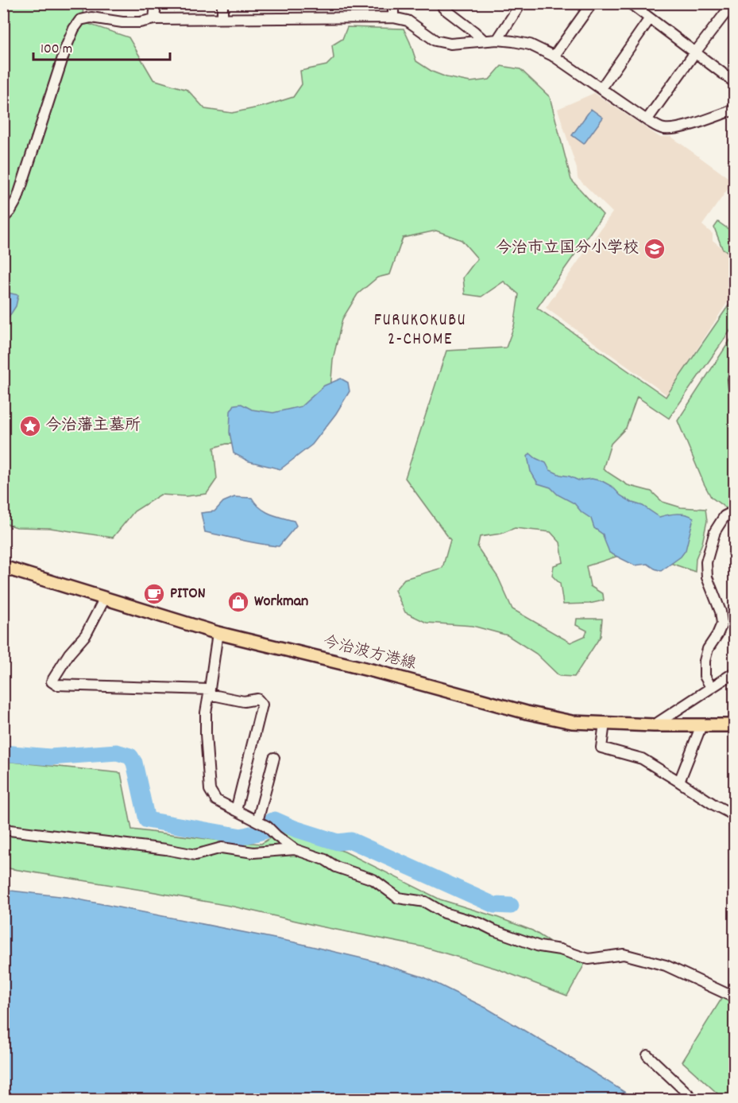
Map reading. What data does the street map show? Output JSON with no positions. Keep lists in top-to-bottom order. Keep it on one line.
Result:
{"streets":{"main road":["今治波方港線"]},"districts":["FURUKOKUBU 2-CHOME"],"places":{"school or university":["今治市立国分小学校"],"place":["今治藩主墓所"],"cafe":["PITON"],"shop":["Workman"]},"scale_bar":"100 m"}
